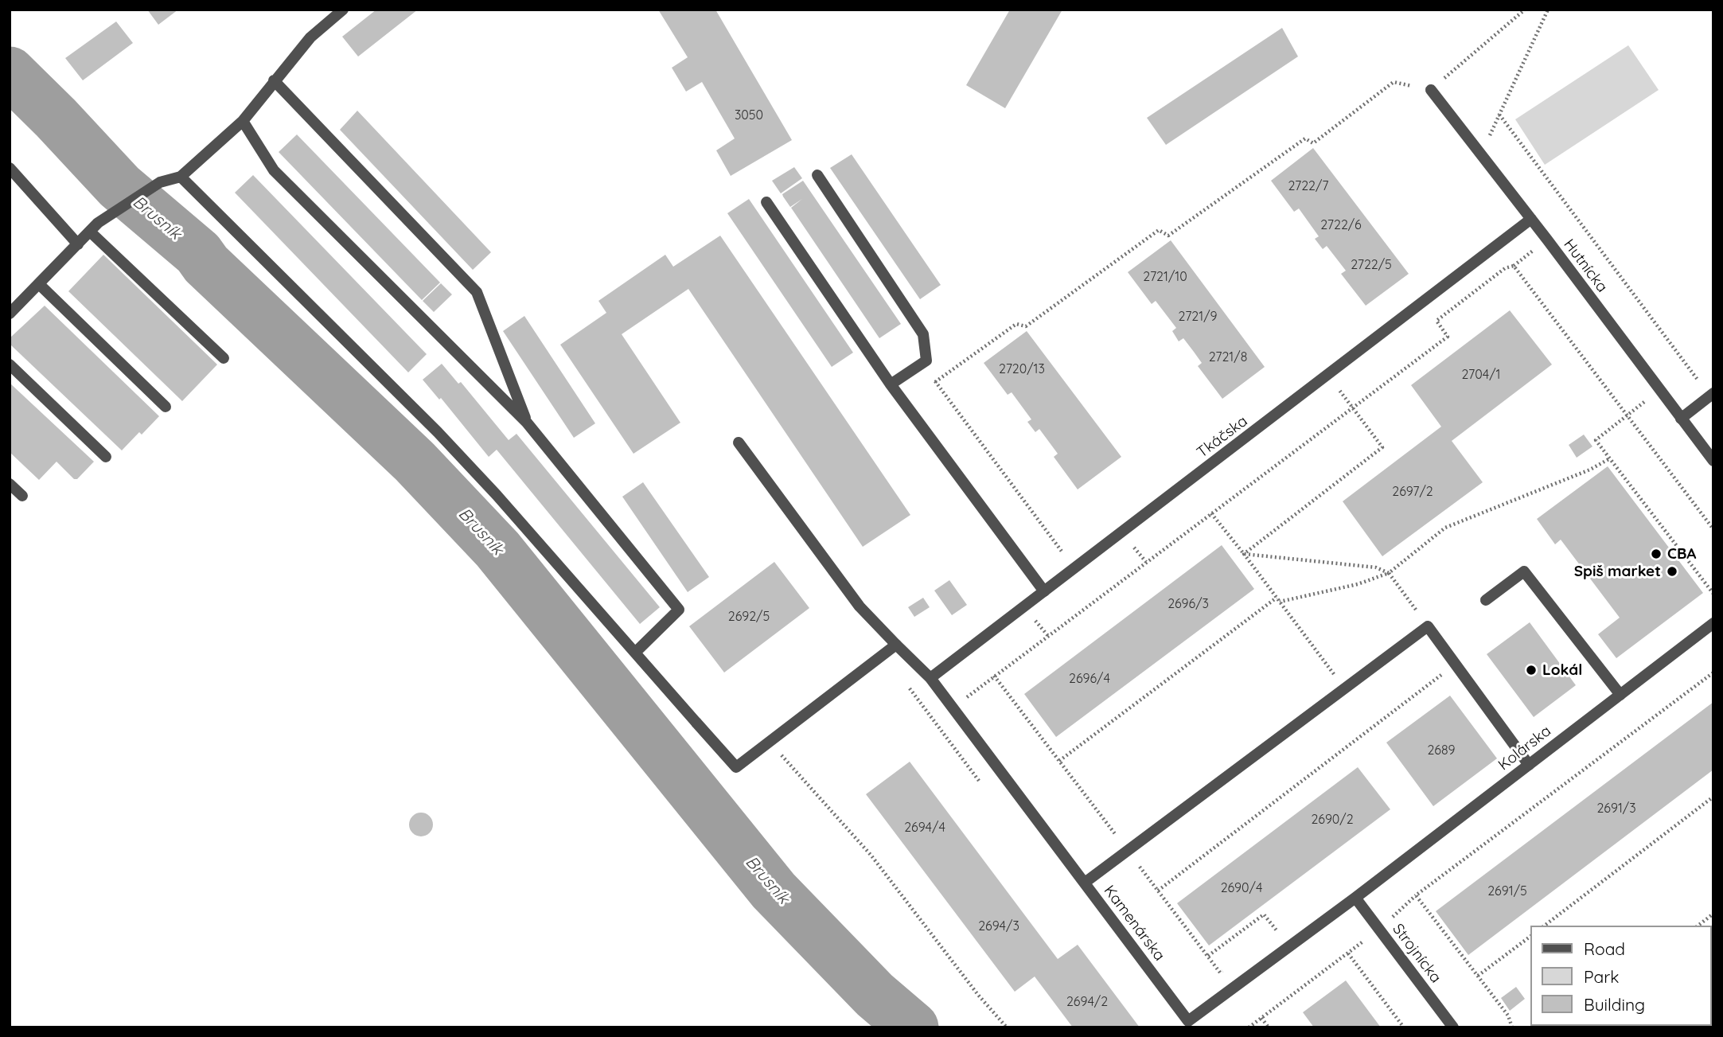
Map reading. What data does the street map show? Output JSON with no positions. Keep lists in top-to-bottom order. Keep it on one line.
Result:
{"streets":{"street":["Hutnícka","Tkáčska","Kolárska","Kamenárska","Strojnícka"]},"crossings":[["Hutnícka","Tkáčska"],["Tkáčska","Kamenárska"],["Kolárska","Kamenárska"],["Kolárska","Strojnícka"],["Kamenárska","Strojnícka"]],"water":["Brusník"],"places":["CBA","Spiš market","Lokál"],"house_numbers":["3050","2722/7","2722/6","2722/5","2721/10","2721/9","2721/8","2720/13","2704/1","2697/2","2696/3","2692/5","2696/4","2689","2691/3","2690/2","2694/4","2690/4","2691/5","2694/3","2694/2"],"legend":["Road","Park","Building"]}
